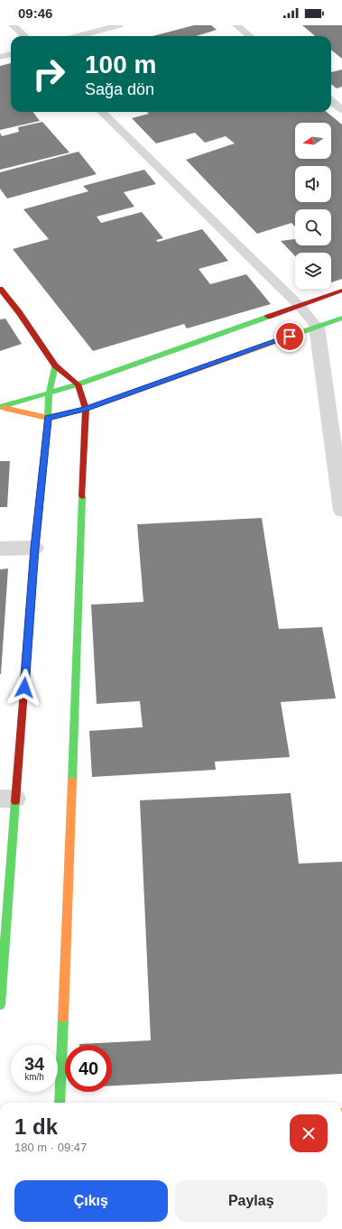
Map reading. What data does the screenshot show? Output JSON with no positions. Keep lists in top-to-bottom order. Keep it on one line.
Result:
{"north":"left","page":{"status":"09:46","turn":["100 m","Sağa dön"],"speed":"34 km/h","limit":"40","heading":["1 dk","180 m · 09:47"],"buttons":["Çıkış","Paylaş"]}}
